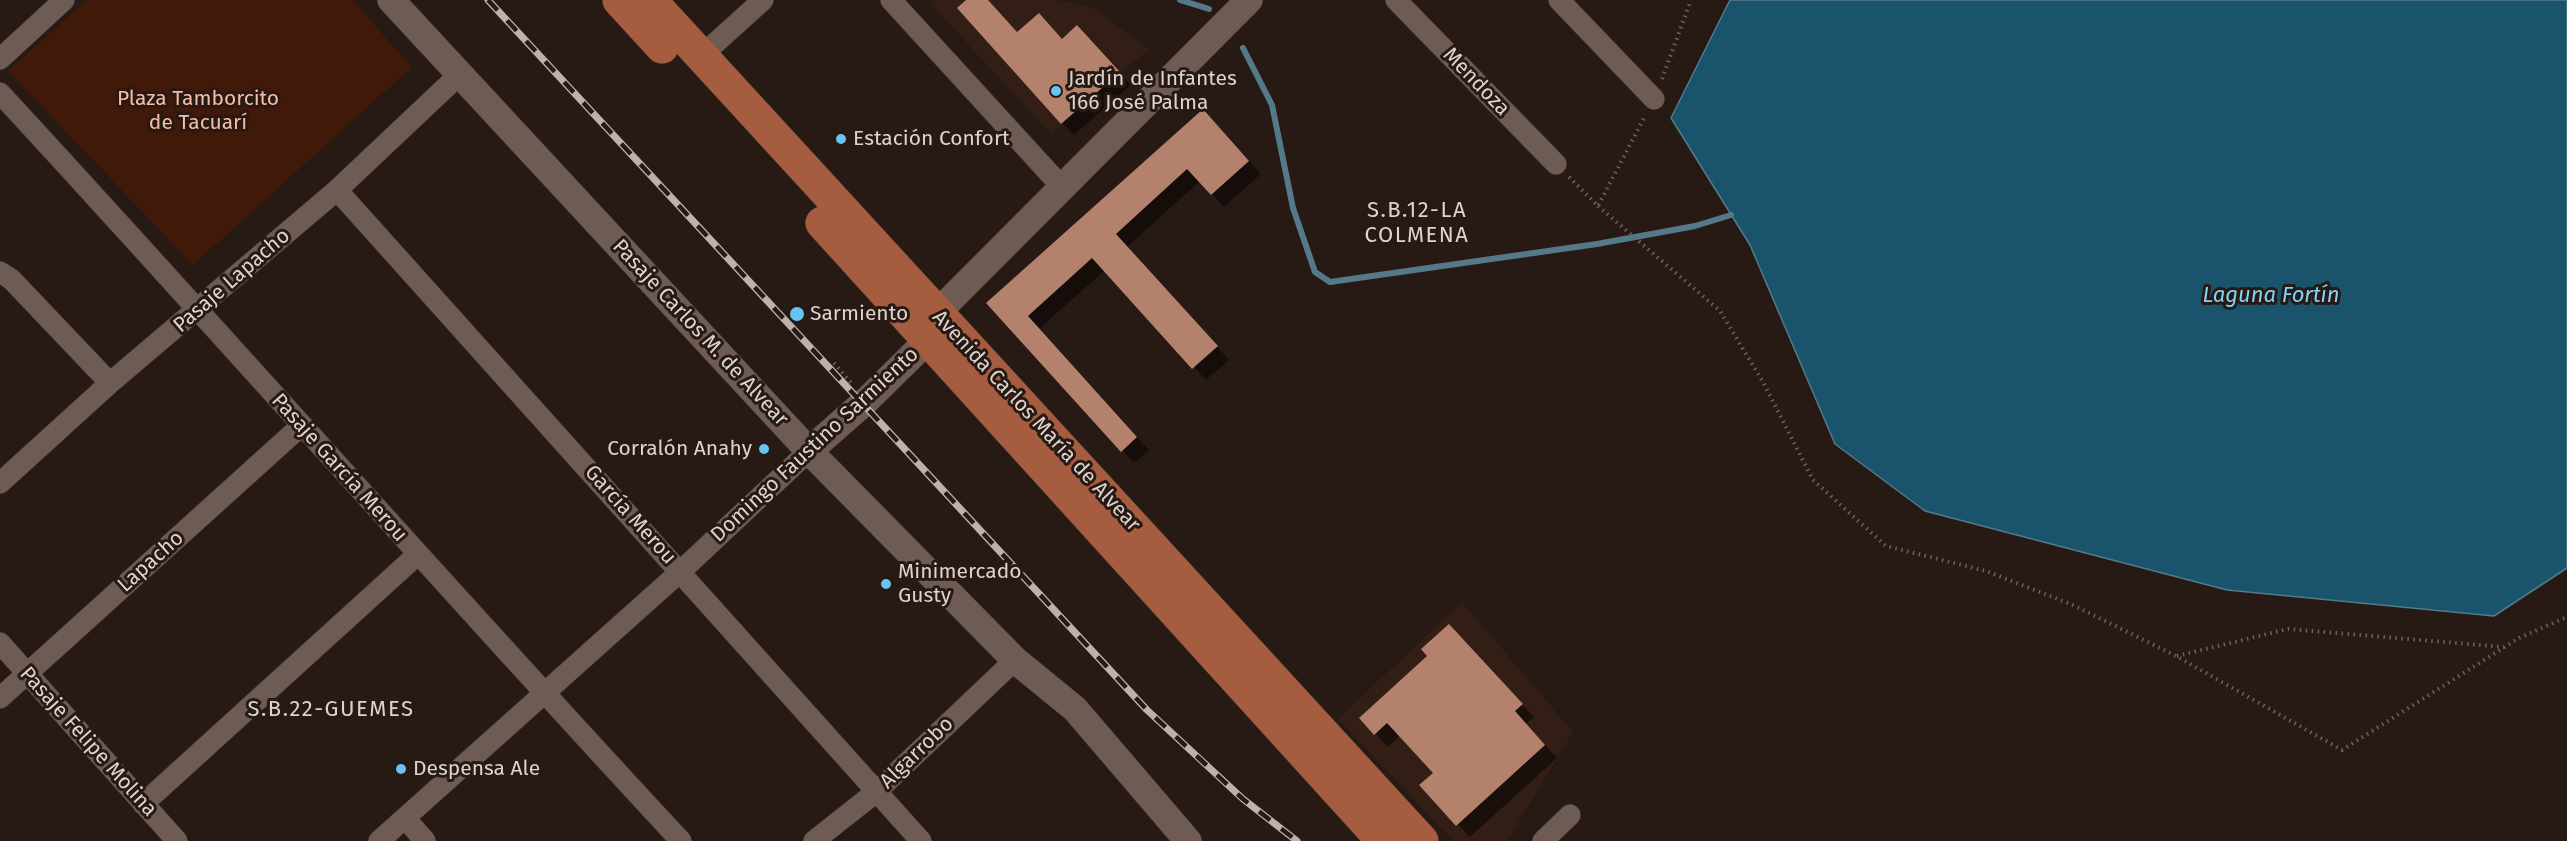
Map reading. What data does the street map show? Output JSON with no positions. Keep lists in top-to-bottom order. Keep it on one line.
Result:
{"streets":{"main road":["Avenida Carlos María de Alvear"],"street":["Mendoza","Pasaje Lapacho","Pasaje Carlos M. de Alvear","Domingo Faustino Sarmiento","Pasaje García Merou","García Merou","Lapacho","Pasaje Felipe Molina","Algarrobo"]},"crossings":[["Pasaje Lapacho","Pasaje Carlos M. de Alvear"],["Pasaje Lapacho","Pasaje García Merou"],["Pasaje Lapacho","García Merou"],["Pasaje Carlos M. de Alvear","Domingo Faustino Sarmiento"],["Pasaje Carlos M. de Alvear","Algarrobo"],["Avenida Carlos María de Alvear","Domingo Faustino Sarmiento"],["Domingo Faustino Sarmiento","Pasaje García Merou"],["Domingo Faustino Sarmiento","García Merou"],["Pasaje García Merou","Lapacho"],["García Merou","Algarrobo"],["Lapacho","Pasaje Felipe Molina"]],"districts":["S.B.12-LA COLMENA","S.B.22-GUEMES"],"water":["Laguna Fortín"],"parks":["Plaza Tamborcito de Tacuarí"],"places":["Jardín de Infantes 166 José Palma","Estación Confort","Sarmiento","Corralón Anahy","Minimercado Gusty","Despensa Ale"]}
